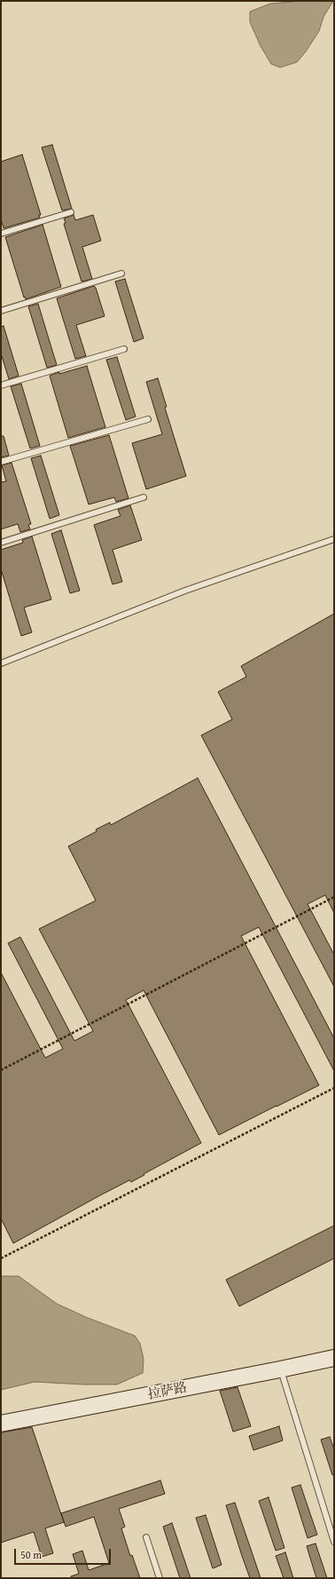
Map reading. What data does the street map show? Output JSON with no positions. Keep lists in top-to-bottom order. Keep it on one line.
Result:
{"streets":{"street":["拉萨路"]},"scale_bar":"50 m"}
